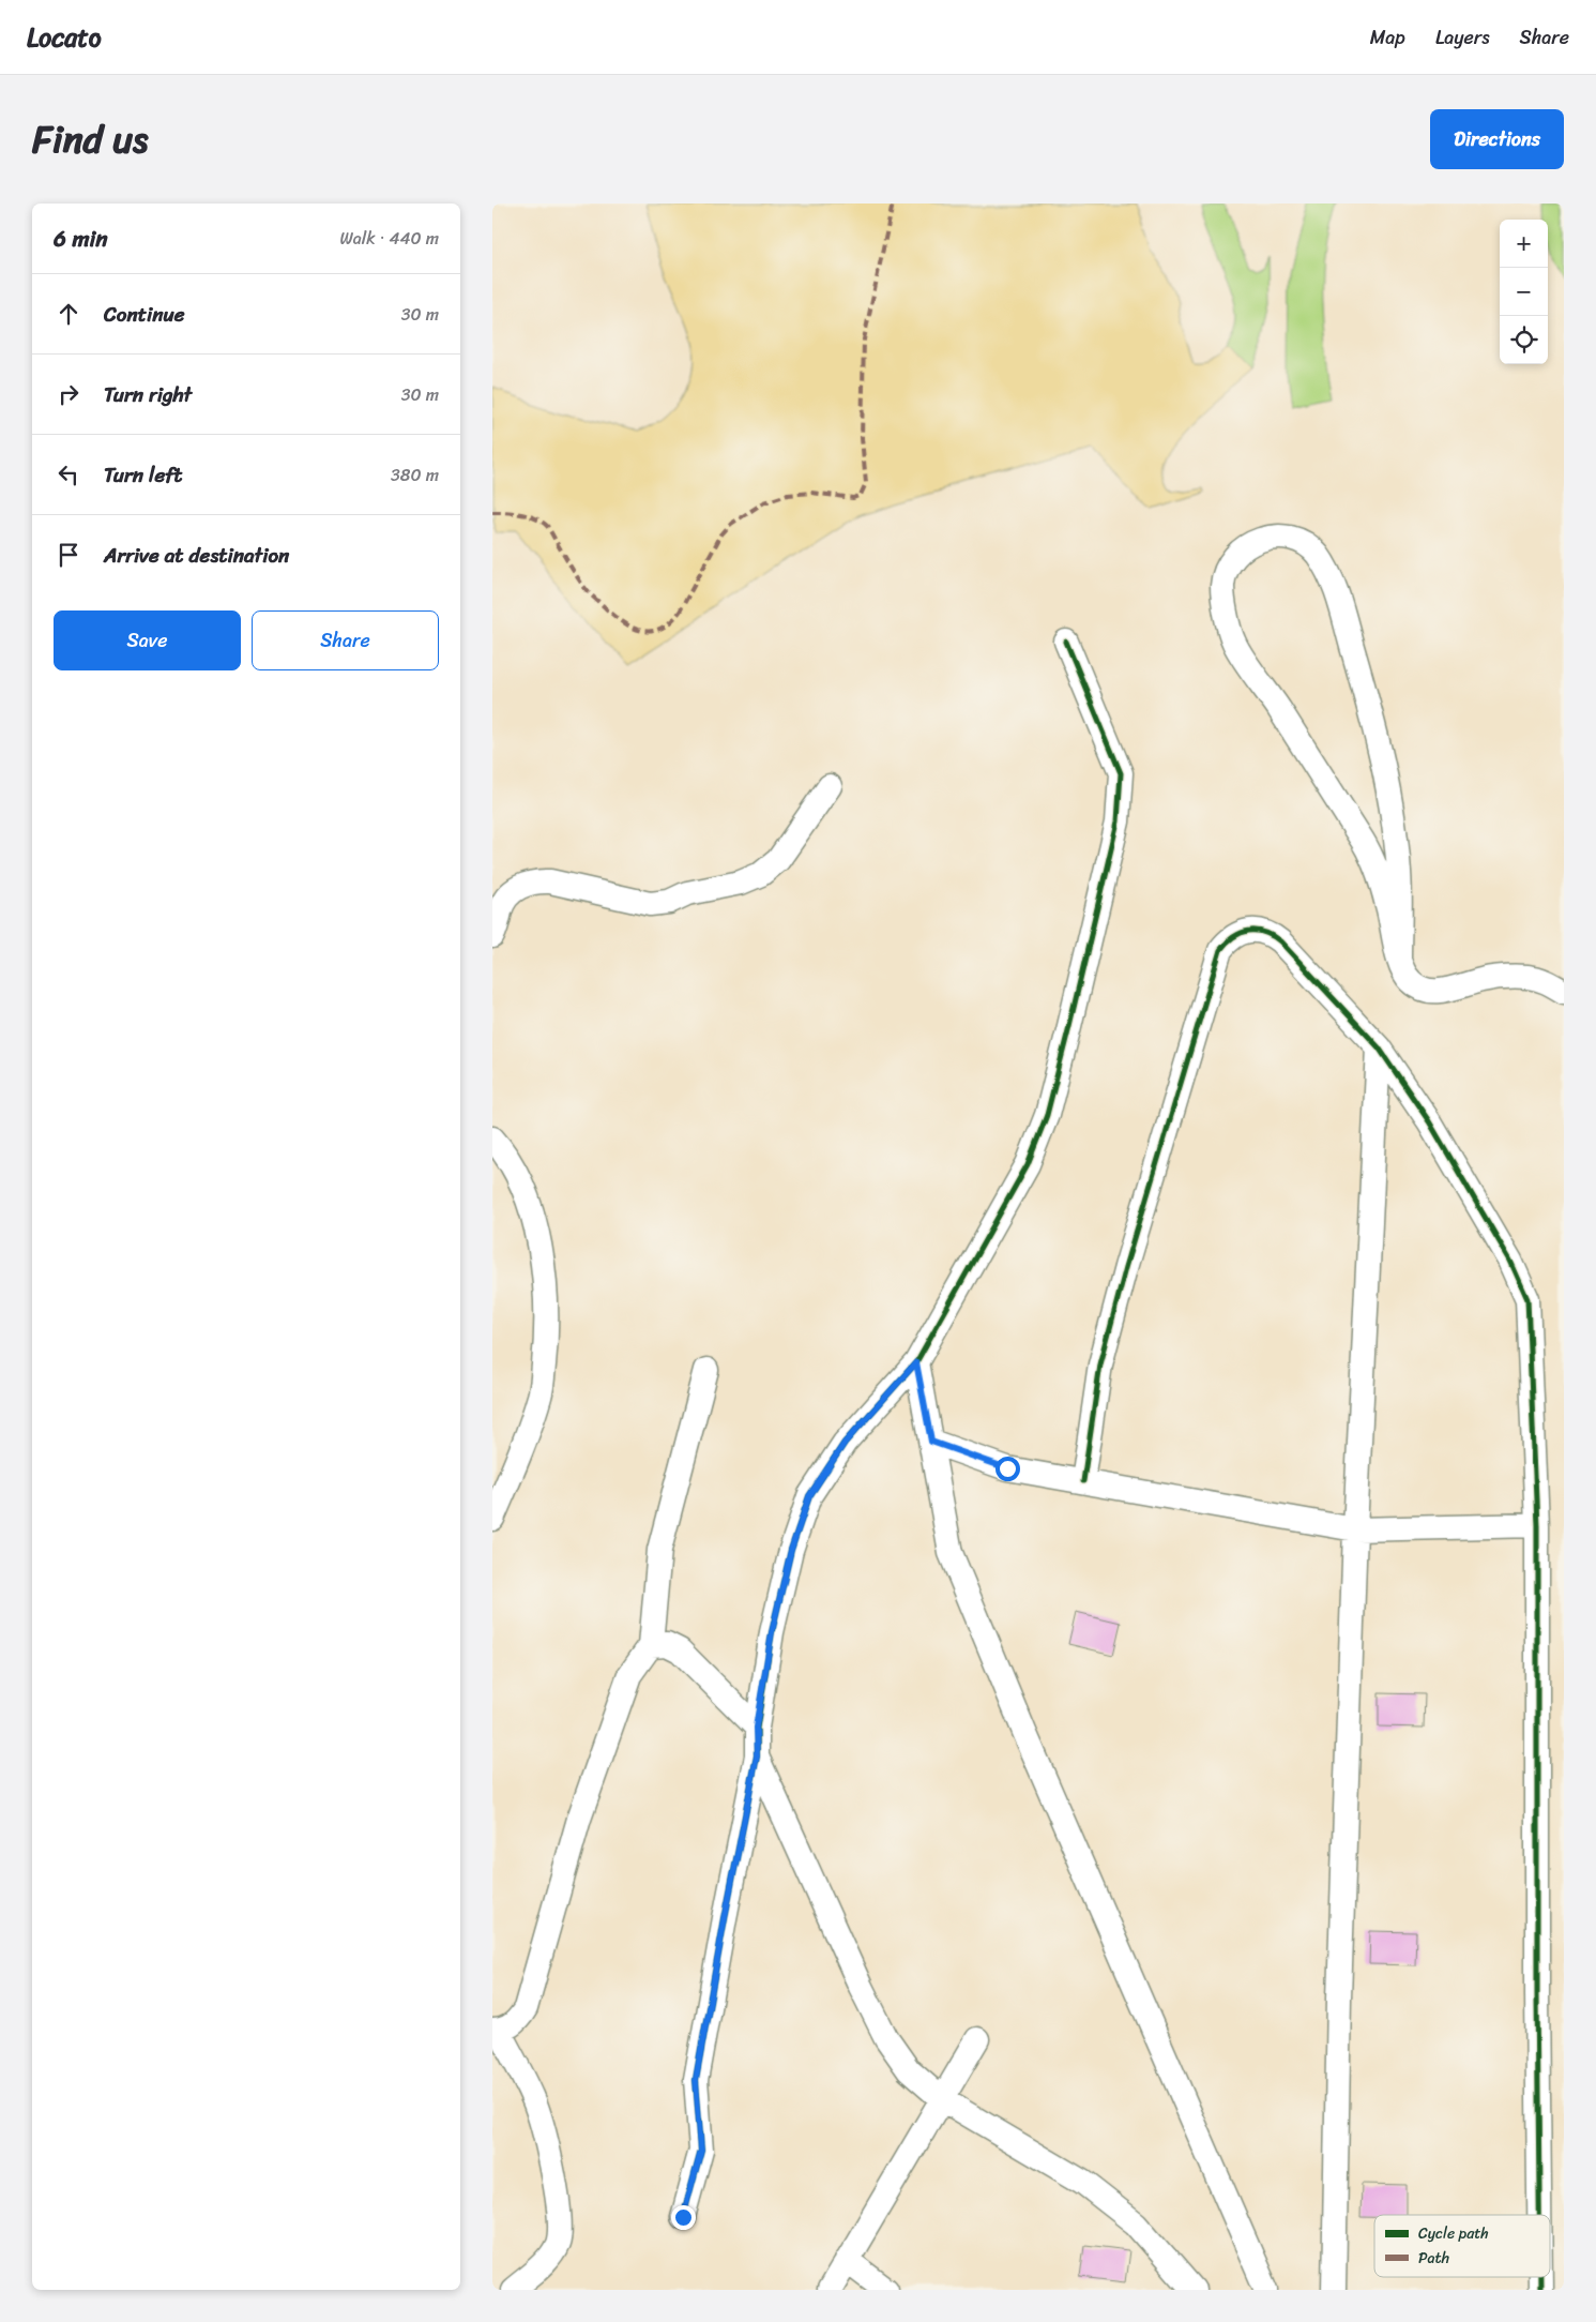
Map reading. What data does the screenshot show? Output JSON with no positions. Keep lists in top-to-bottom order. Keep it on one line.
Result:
{"legend":["Cycle path","Path"],"page":{"header":"Locato","nav":["Map","Layers","Share"],"title":"Find us","buttons":["Directions",["Save","Share"]],"heading":["6 min","Walk · 440 m"],"map_buttons":["+","−"],"list":[["Continue","30 m"],["Turn right","30 m"],["Turn left","380 m"],"Arrive at destination"]}}
